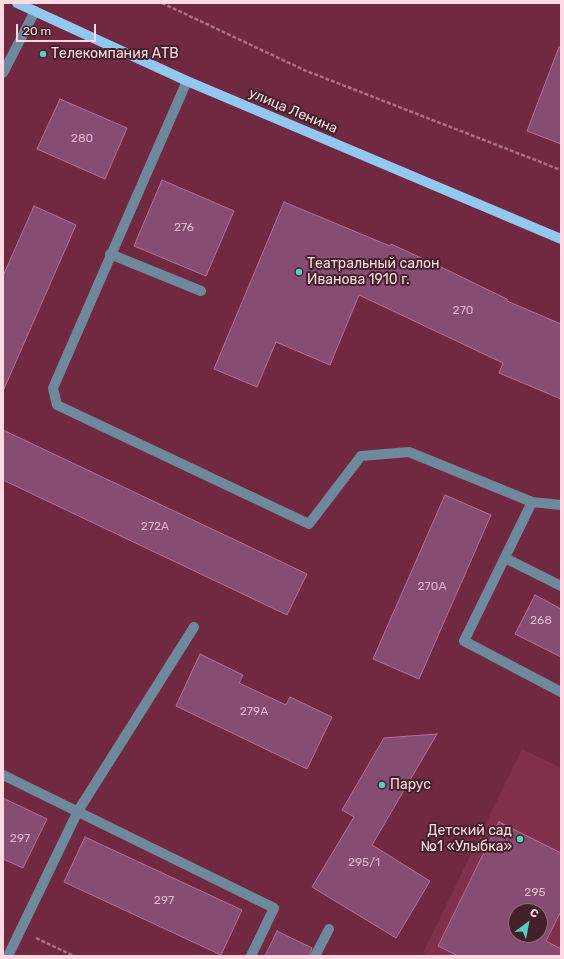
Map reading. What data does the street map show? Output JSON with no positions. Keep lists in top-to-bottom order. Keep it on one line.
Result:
{"streets":{"main road":["улица Ленина"]},"places":["Телекомпания АТВ","Театральный салон Иванова 1910 г.","Парус","Детский сад №1 «Улыбка»"],"house_numbers":["280","276","270","272А","270А","268","279А","297","295/1","295","297"],"scale_bar":"20 m","north":"top right"}
